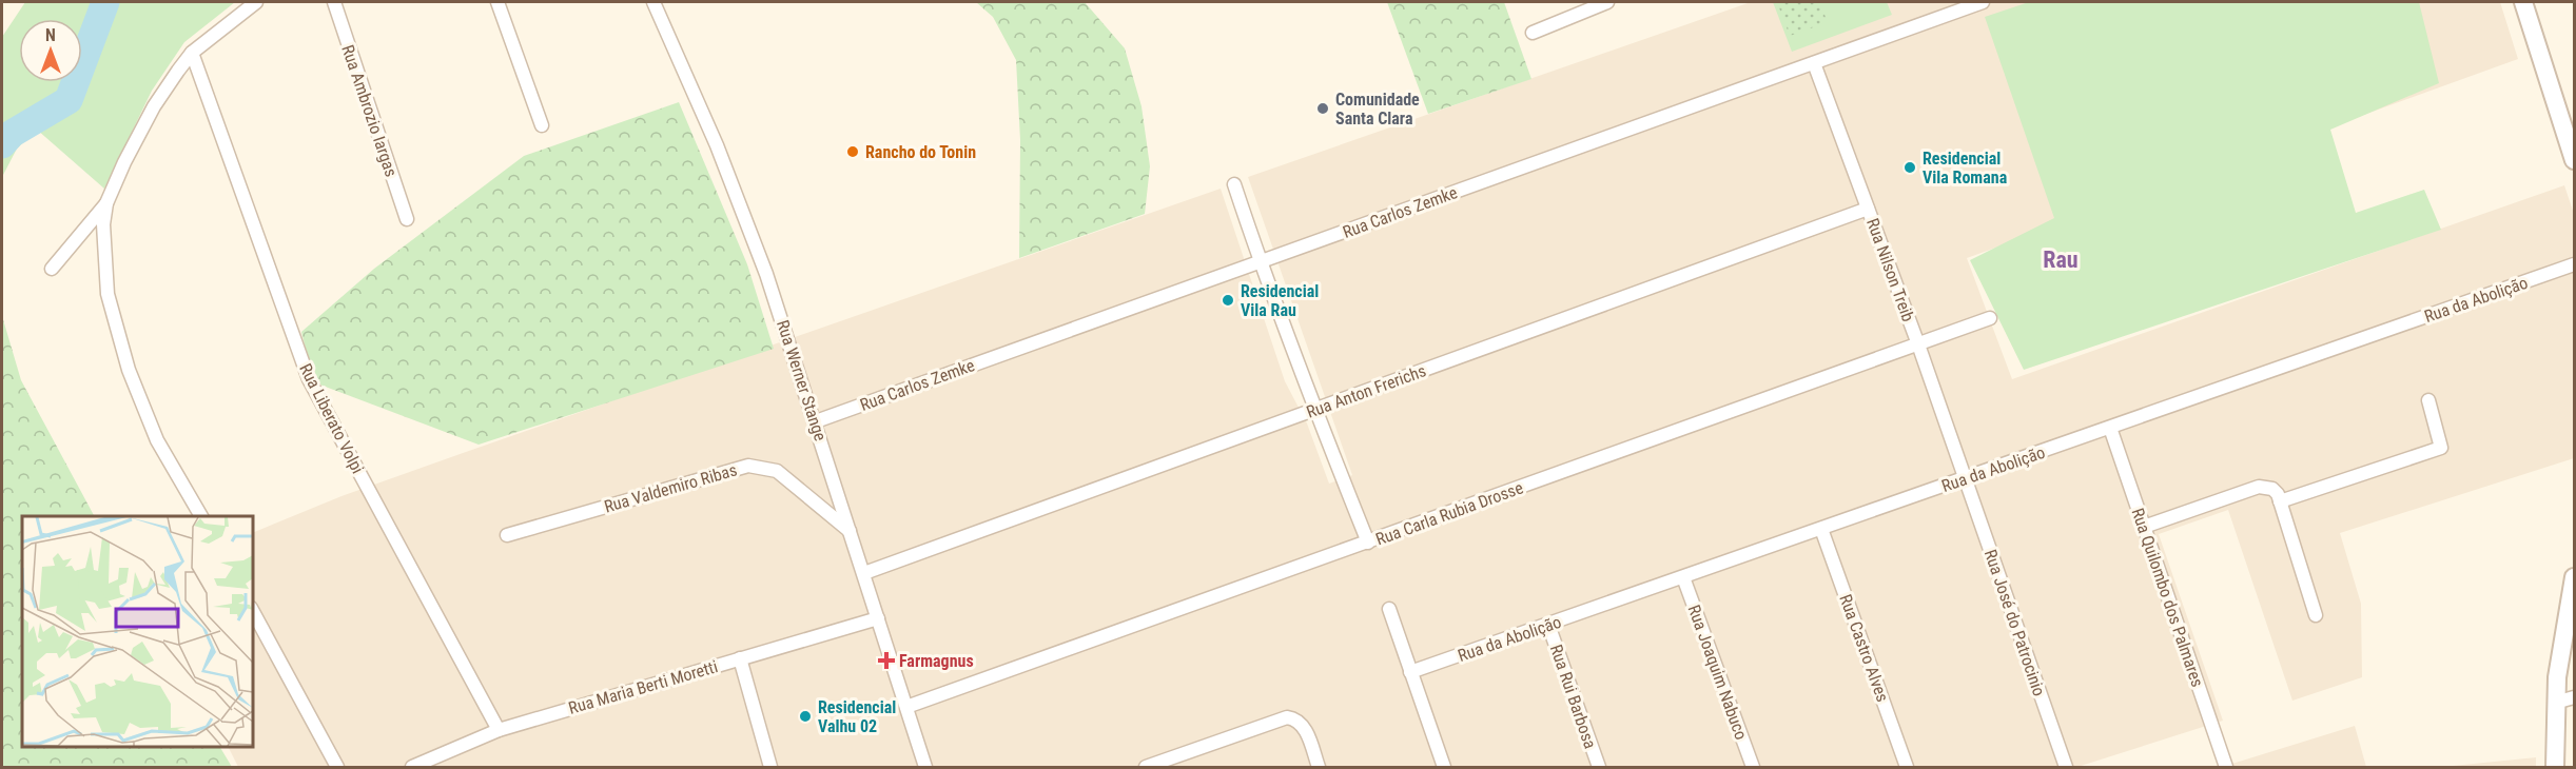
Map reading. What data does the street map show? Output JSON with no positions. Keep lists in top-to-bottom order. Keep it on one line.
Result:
{"streets":{"street":["Rua Ambrozio Iargas","Rua Carlos Zemke","Rua Nilson Treib","Rua da Abolição","Rua Werner Stange","Rua Anton Frerichs","Rua Liberato Volpi","Rua Valdemiro Ribas","Rua Carla Rubia Drosse","Rua Quilombo dos Palmares","Rua José do Patrocinio","Rua Castro Alves","Rua Joaquim Nabuco","Rua Maria Berti Moretti","Rua Rui Barbosa"]},"crossings":[["Rua Carlos Zemke","Rua Nilson Treib"],["Rua Carlos Zemke","Rua Werner Stange"],["Rua Nilson Treib","Rua da Abolição"],["Rua Nilson Treib","Rua Anton Frerichs"],["Rua Nilson Treib","Rua Carla Rubia Drosse"],["Rua Nilson Treib","Rua José do Patrocinio"],["Rua da Abolição","Rua Quilombo dos Palmares"],["Rua da Abolição","Rua José do Patrocinio"],["Rua da Abolição","Rua Castro Alves"],["Rua da Abolição","Rua Joaquim Nabuco"],["Rua da Abolição","Rua Rui Barbosa"],["Rua Werner Stange","Rua Anton Frerichs"],["Rua Werner Stange","Rua Valdemiro Ribas"],["Rua Werner Stange","Rua Carla Rubia Drosse"],["Rua Werner Stange","Rua Maria Berti Moretti"],["Rua Liberato Volpi","Rua Maria Berti Moretti"]],"districts":["Rau"],"places":{"other":["Comunidade Santa Clara","Rancho do Tonin","Residencial Vila Romana","Residencial Vila Rau","Residencial Valhu 02"],"health":["Farmagnus"]},"north":"top"}
